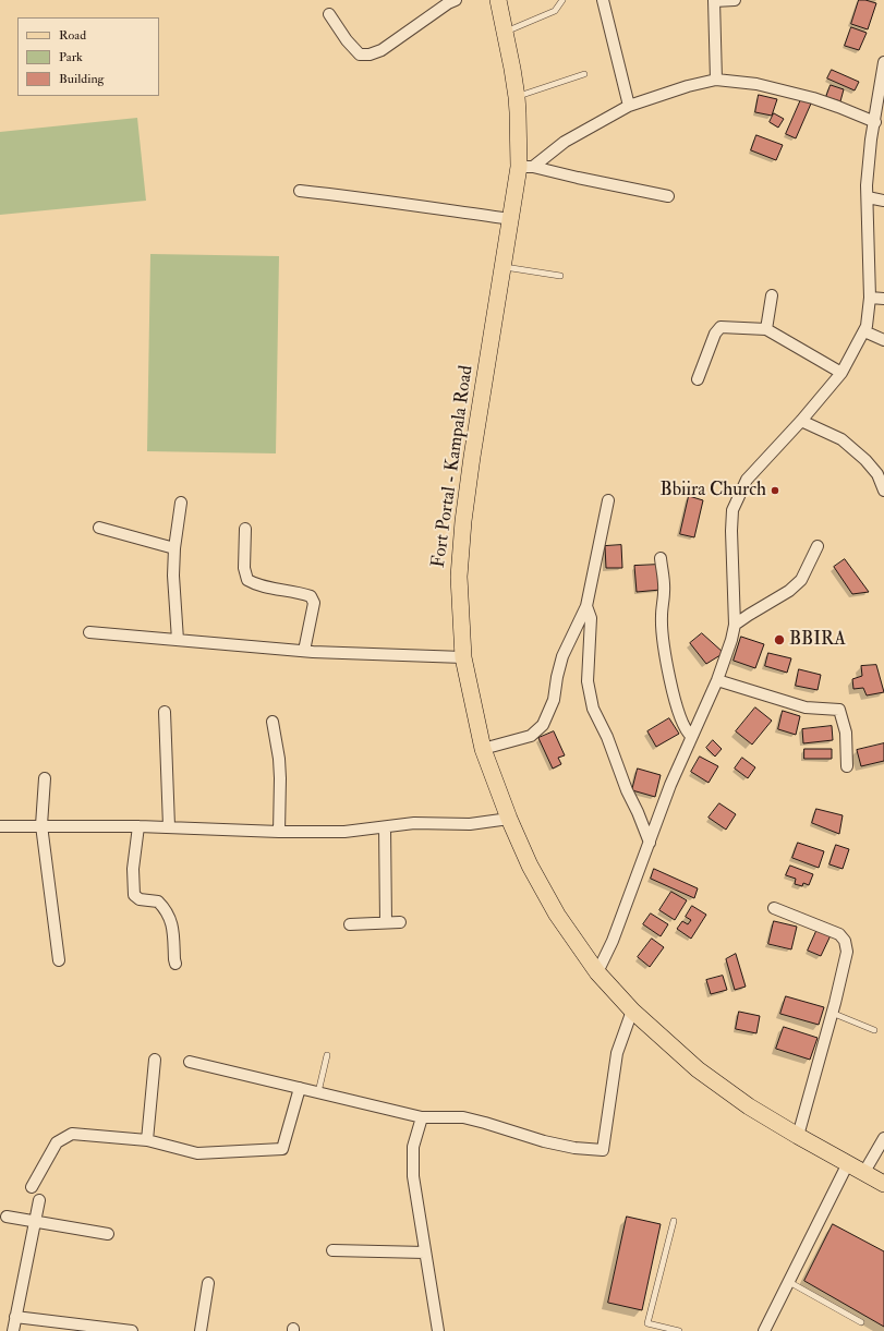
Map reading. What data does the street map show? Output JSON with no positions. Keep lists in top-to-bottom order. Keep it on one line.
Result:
{"streets":{"main road":["Fort Portal - Kampala Road"]},"places":["Bbiira Church","BBIRA"],"legend":["Road","Park","Building"]}
